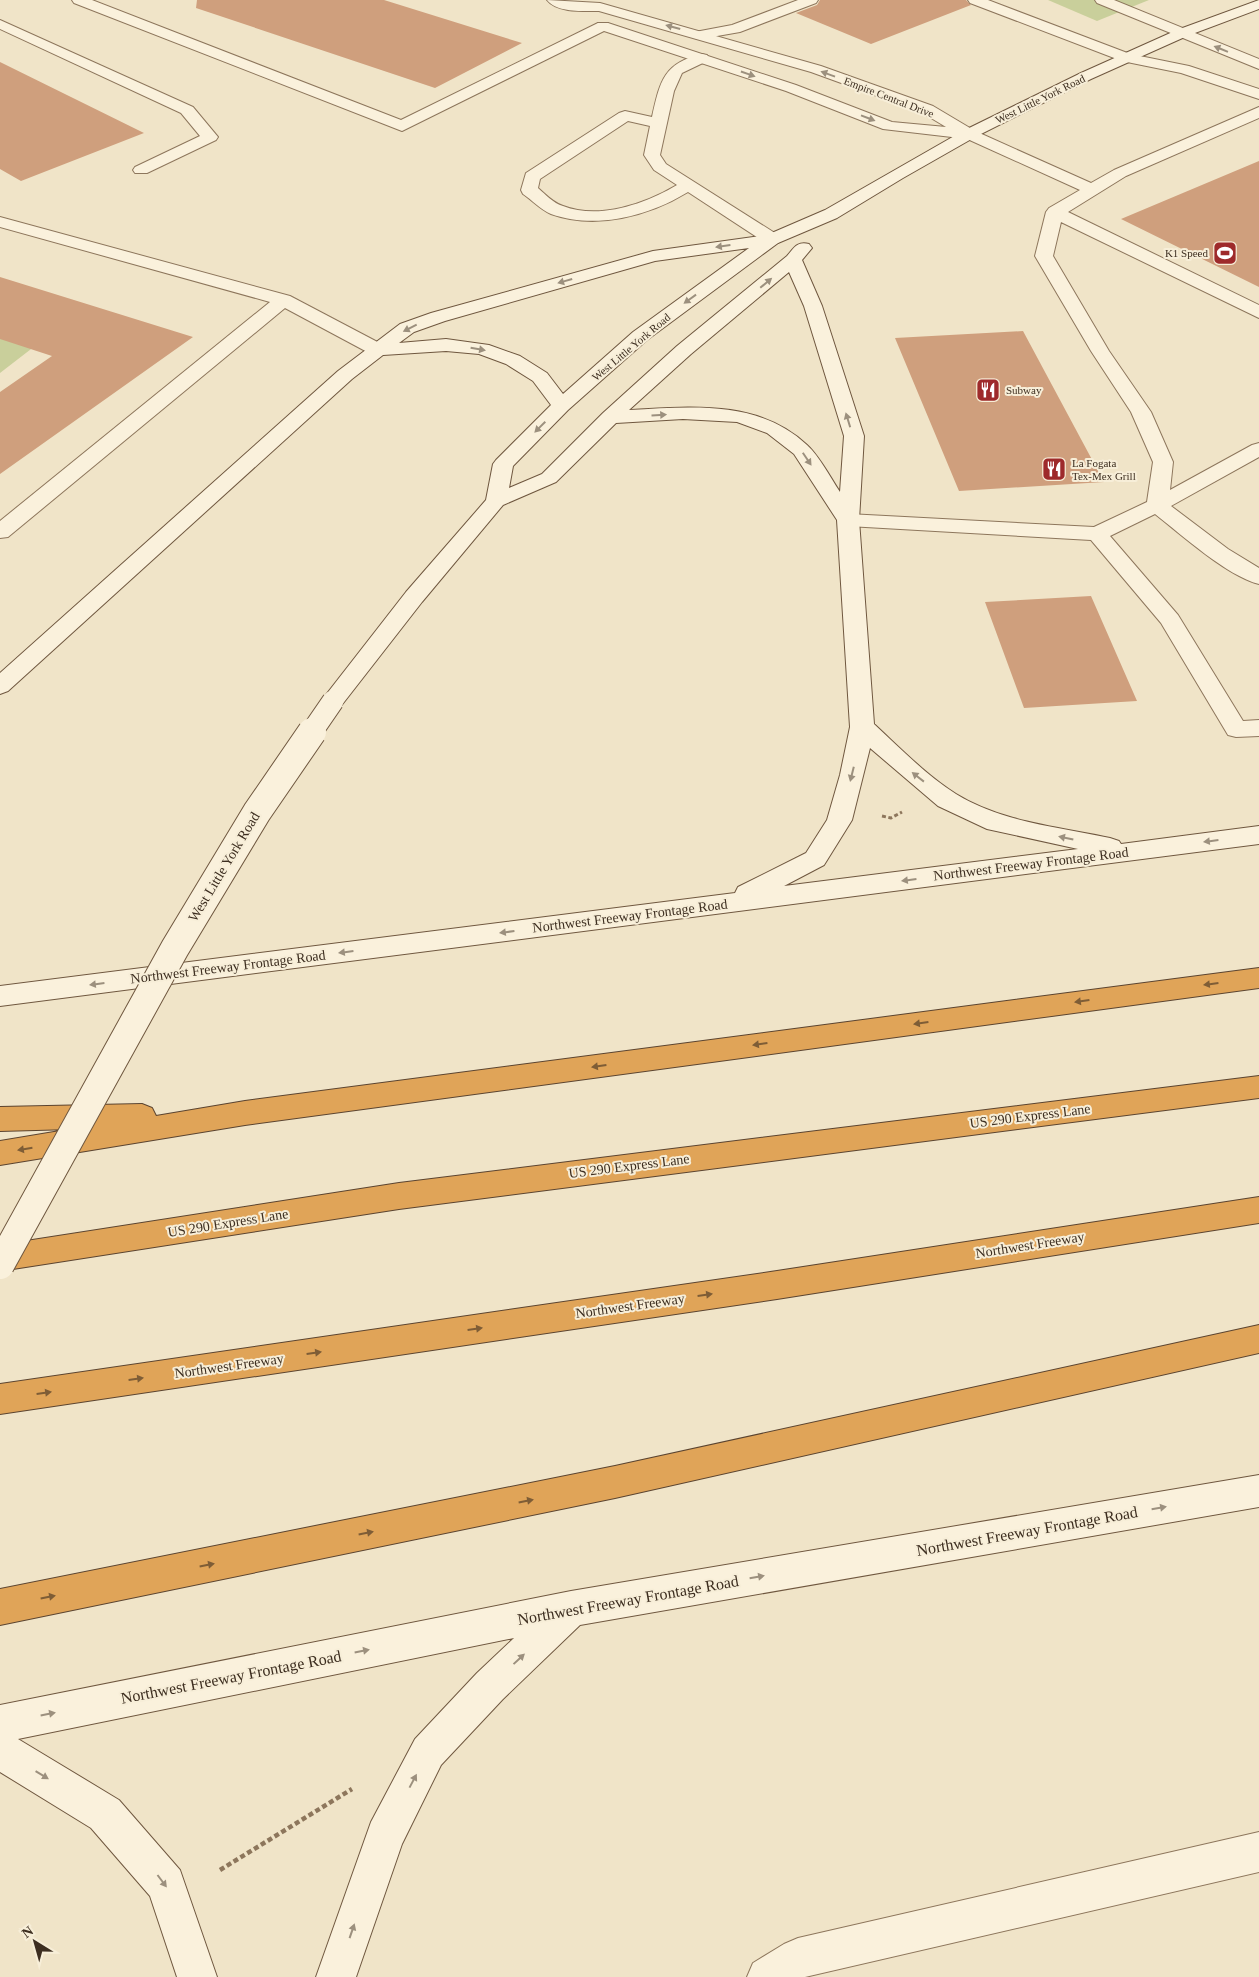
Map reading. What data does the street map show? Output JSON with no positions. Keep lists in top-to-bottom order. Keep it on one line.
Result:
{"streets":{"highway":["US 290 Express Lane","Northwest Freeway"],"main road":["Empire Central Drive","West Little York Road","Northwest Freeway Frontage Road"]},"crossings":[["Empire Central Drive","West Little York Road"]],"places":{"sports":["K1 Speed"],"restaurant":["Subway","La Fogata Tex-Mex Grill"]},"north":"top left"}
